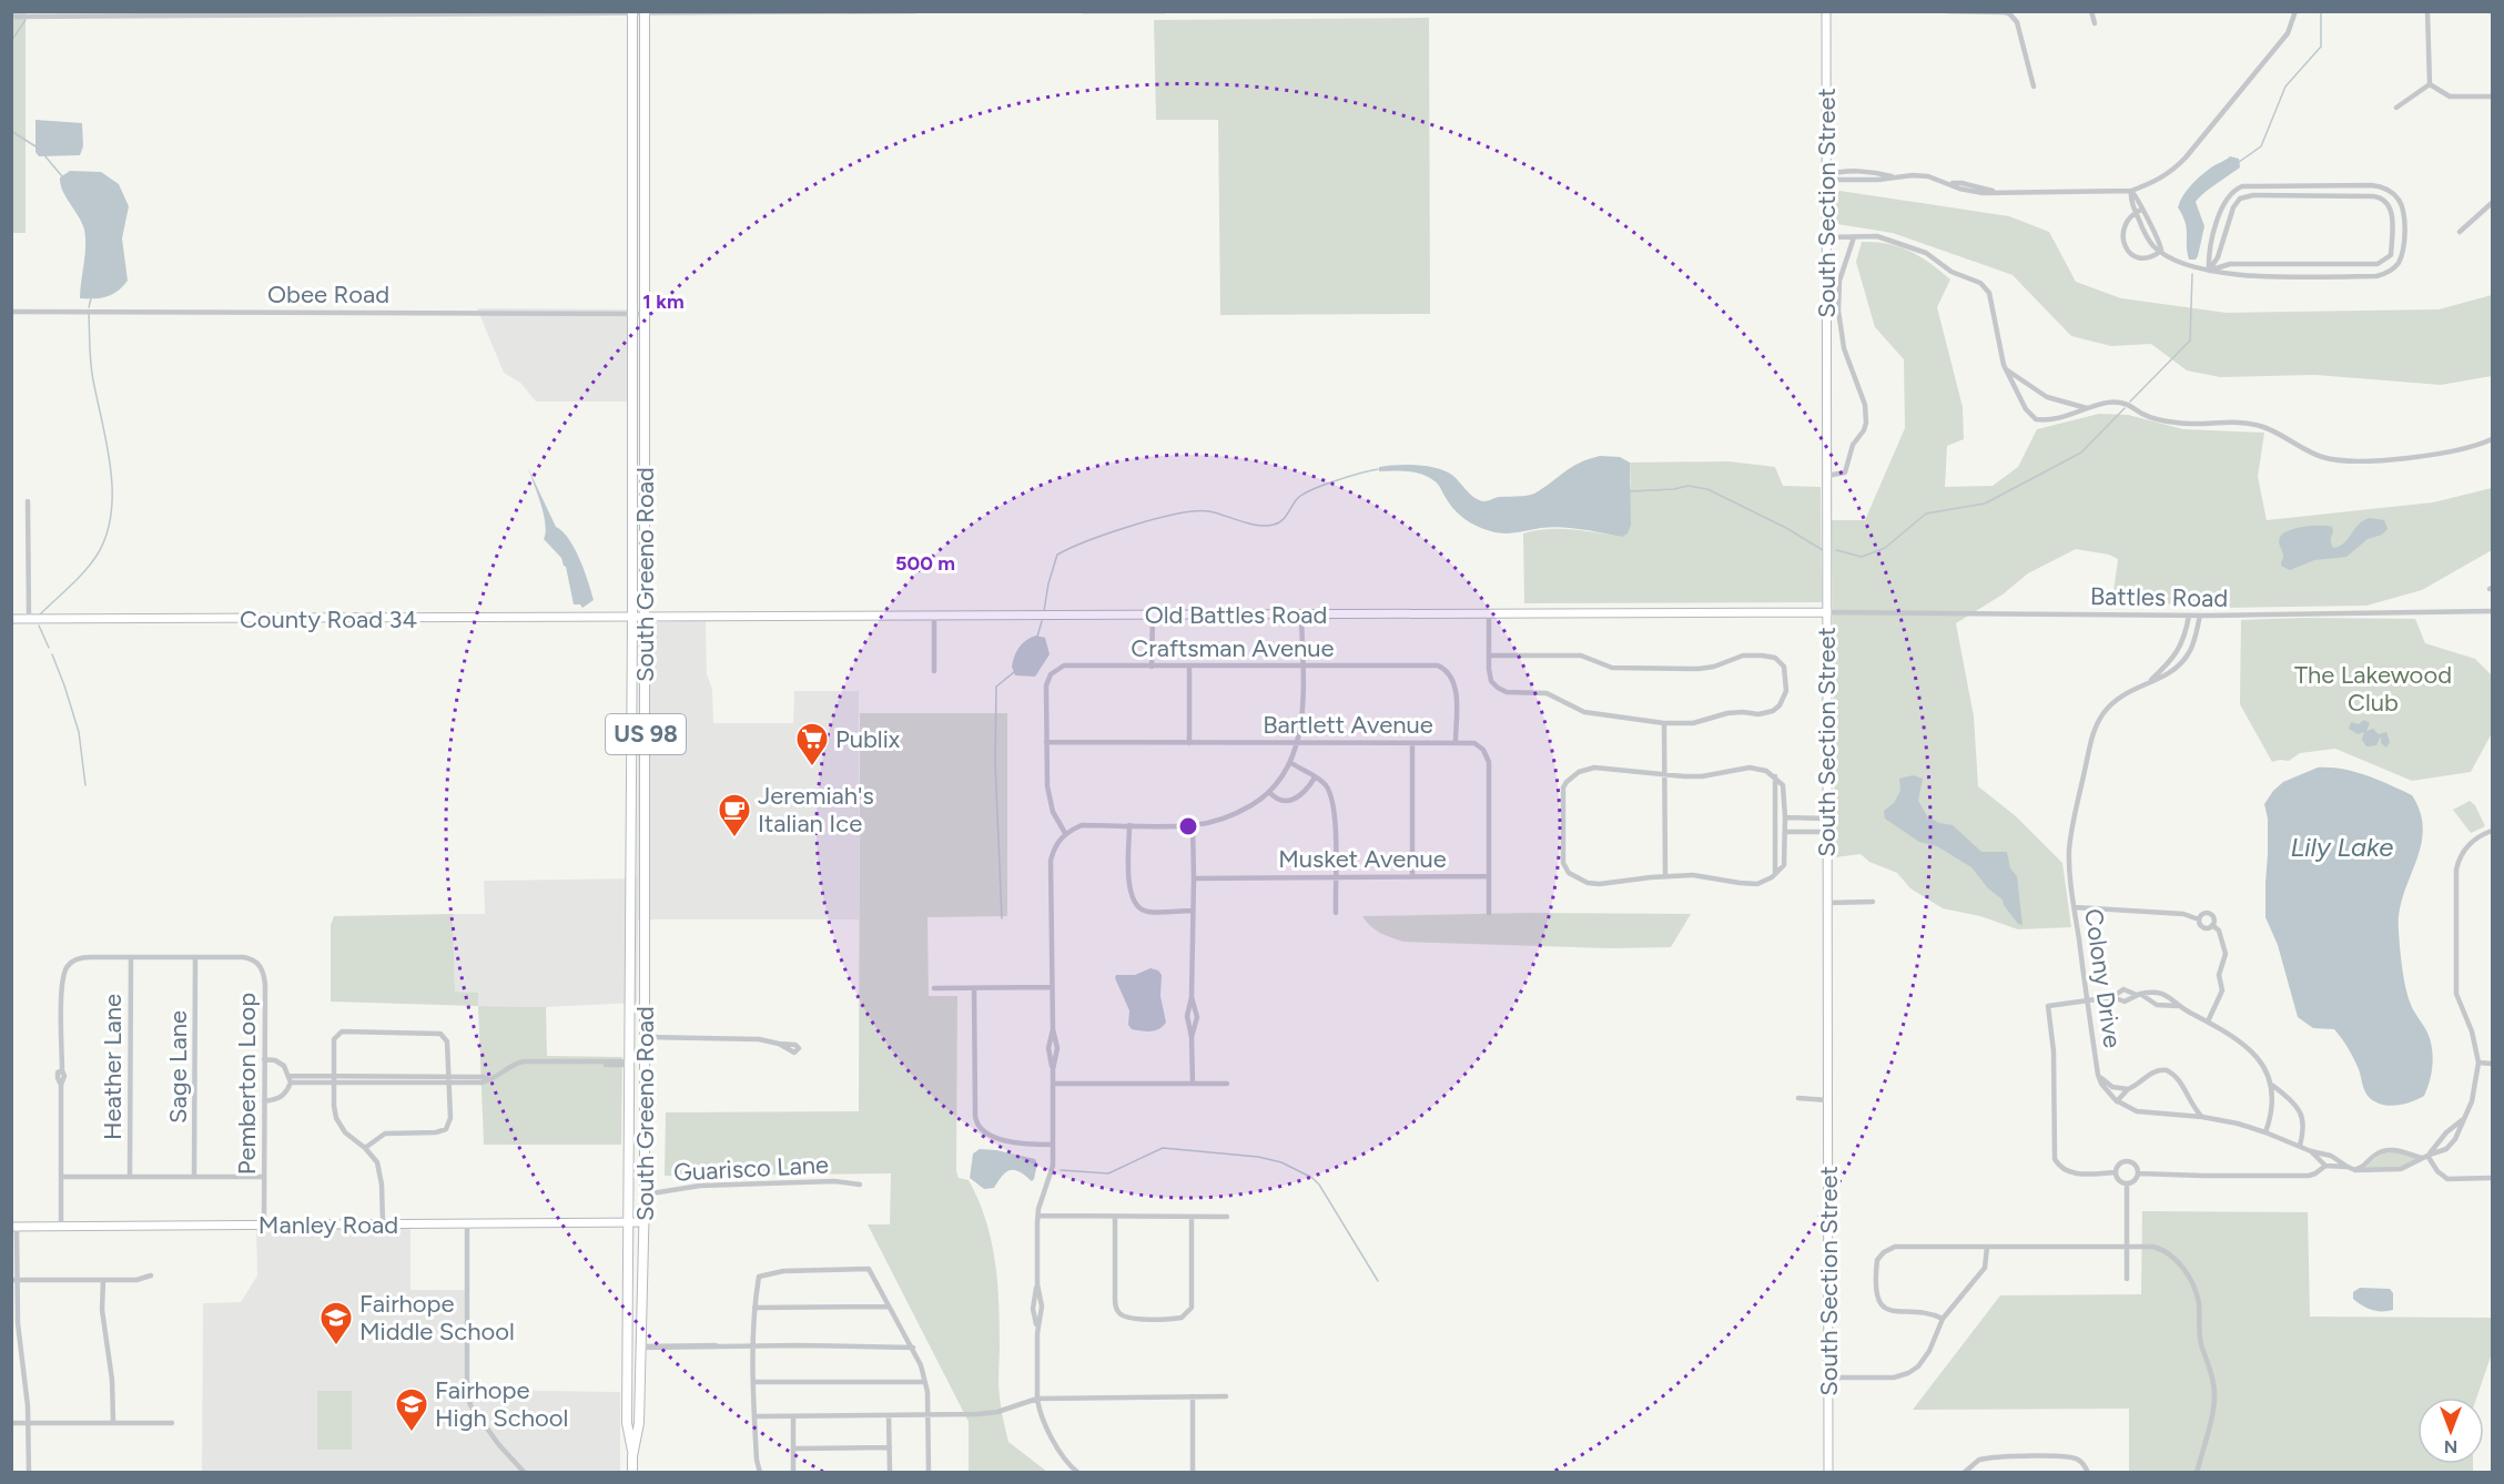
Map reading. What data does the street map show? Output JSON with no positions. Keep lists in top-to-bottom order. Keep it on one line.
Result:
{"streets":{"main road":["South Greeno Road","US 98"],"street":["South Section Street","Obee Road","Battles Road","Old Battles Road","County Road 34","Craftsman Avenue","Bartlett Avenue","Musket Avenue","Colony Drive","Heather Lane","Sage Lane","Pemberton Loop","Guarisco Lane","Manley Road"]},"crossings":[["South Section Street","Battles Road"],["South Section Street","Old Battles Road"],["Obee Road","South Greeno Road"],["South Greeno Road","Old Battles Road"],["South Greeno Road","County Road 34"],["South Greeno Road","Guarisco Lane"],["South Greeno Road","Manley Road"],["Battles Road","Old Battles Road"],["Battles Road","Colony Drive"],["Old Battles Road","County Road 34"],["Craftsman Avenue","Bartlett Avenue"],["Bartlett Avenue","Musket Avenue"],["Heather Lane","Pemberton Loop"],["Sage Lane","Pemberton Loop"],["Pemberton Loop","Manley Road"]],"water":["Lily Lake"],"parks":["The Lakewood Club"],"places":{"supermarket":["Publix"],"cafe":["Jeremiah's Italian Ice"],"school or university":["Fairhope Middle School","Fairhope High School"]},"north":"bottom","rings":["1 km","500 m"]}
